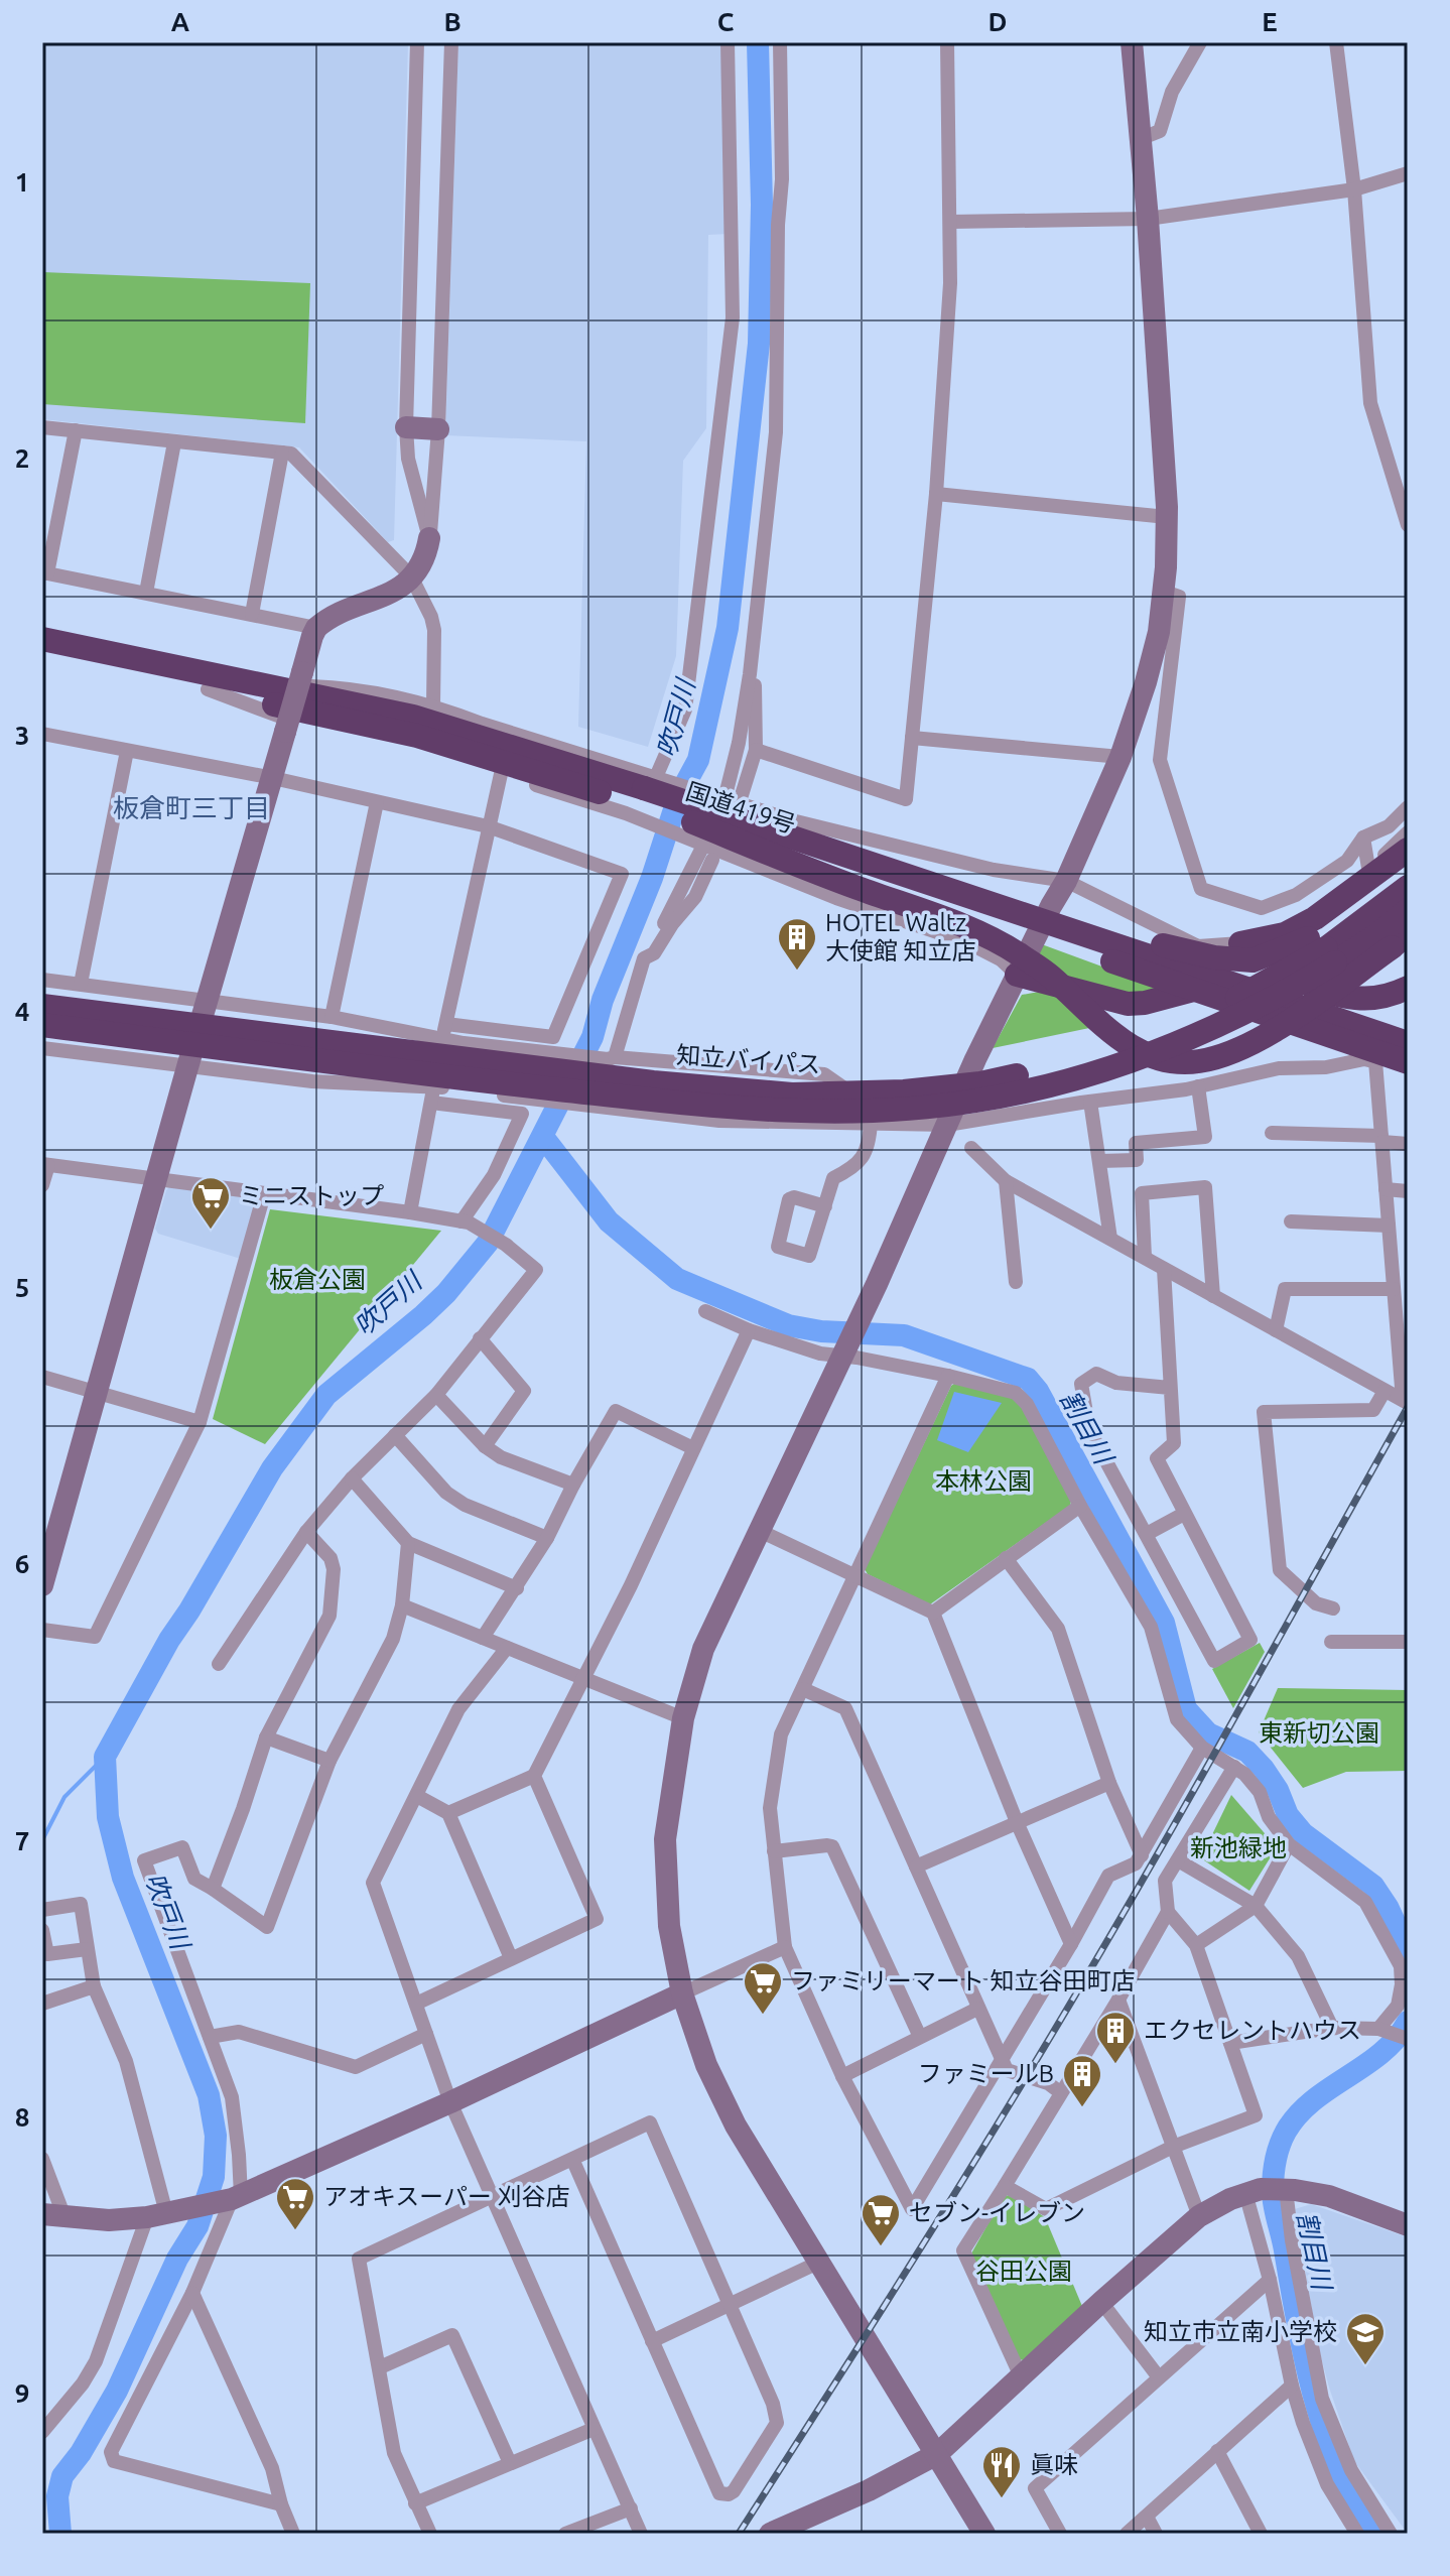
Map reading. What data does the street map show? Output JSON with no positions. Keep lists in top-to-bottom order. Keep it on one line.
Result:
{"streets":{"highway":["国道419号","知立バイパス"]},"districts":["板倉町三丁目"],"water":["吹戸川","割目川"],"parks":["板倉公園","本林公園","東新切公園","新池緑地","谷田公園"],"places":{"building":["HOTEL Waltz 大使館 知立店","エクセレントハウス","ファミールB"],"supermarket":["ミニストップ","ファミリーマート 知立谷田町店","アオキスーパー 刈谷店","セブン-イレブン"],"school or university":["知立市立南小学校"],"restaurant":["眞味"]},"grid":{"columns":["A","B","C","D","E"],"rows":["1","2","3","4","5","6","7","8","9"]}}
